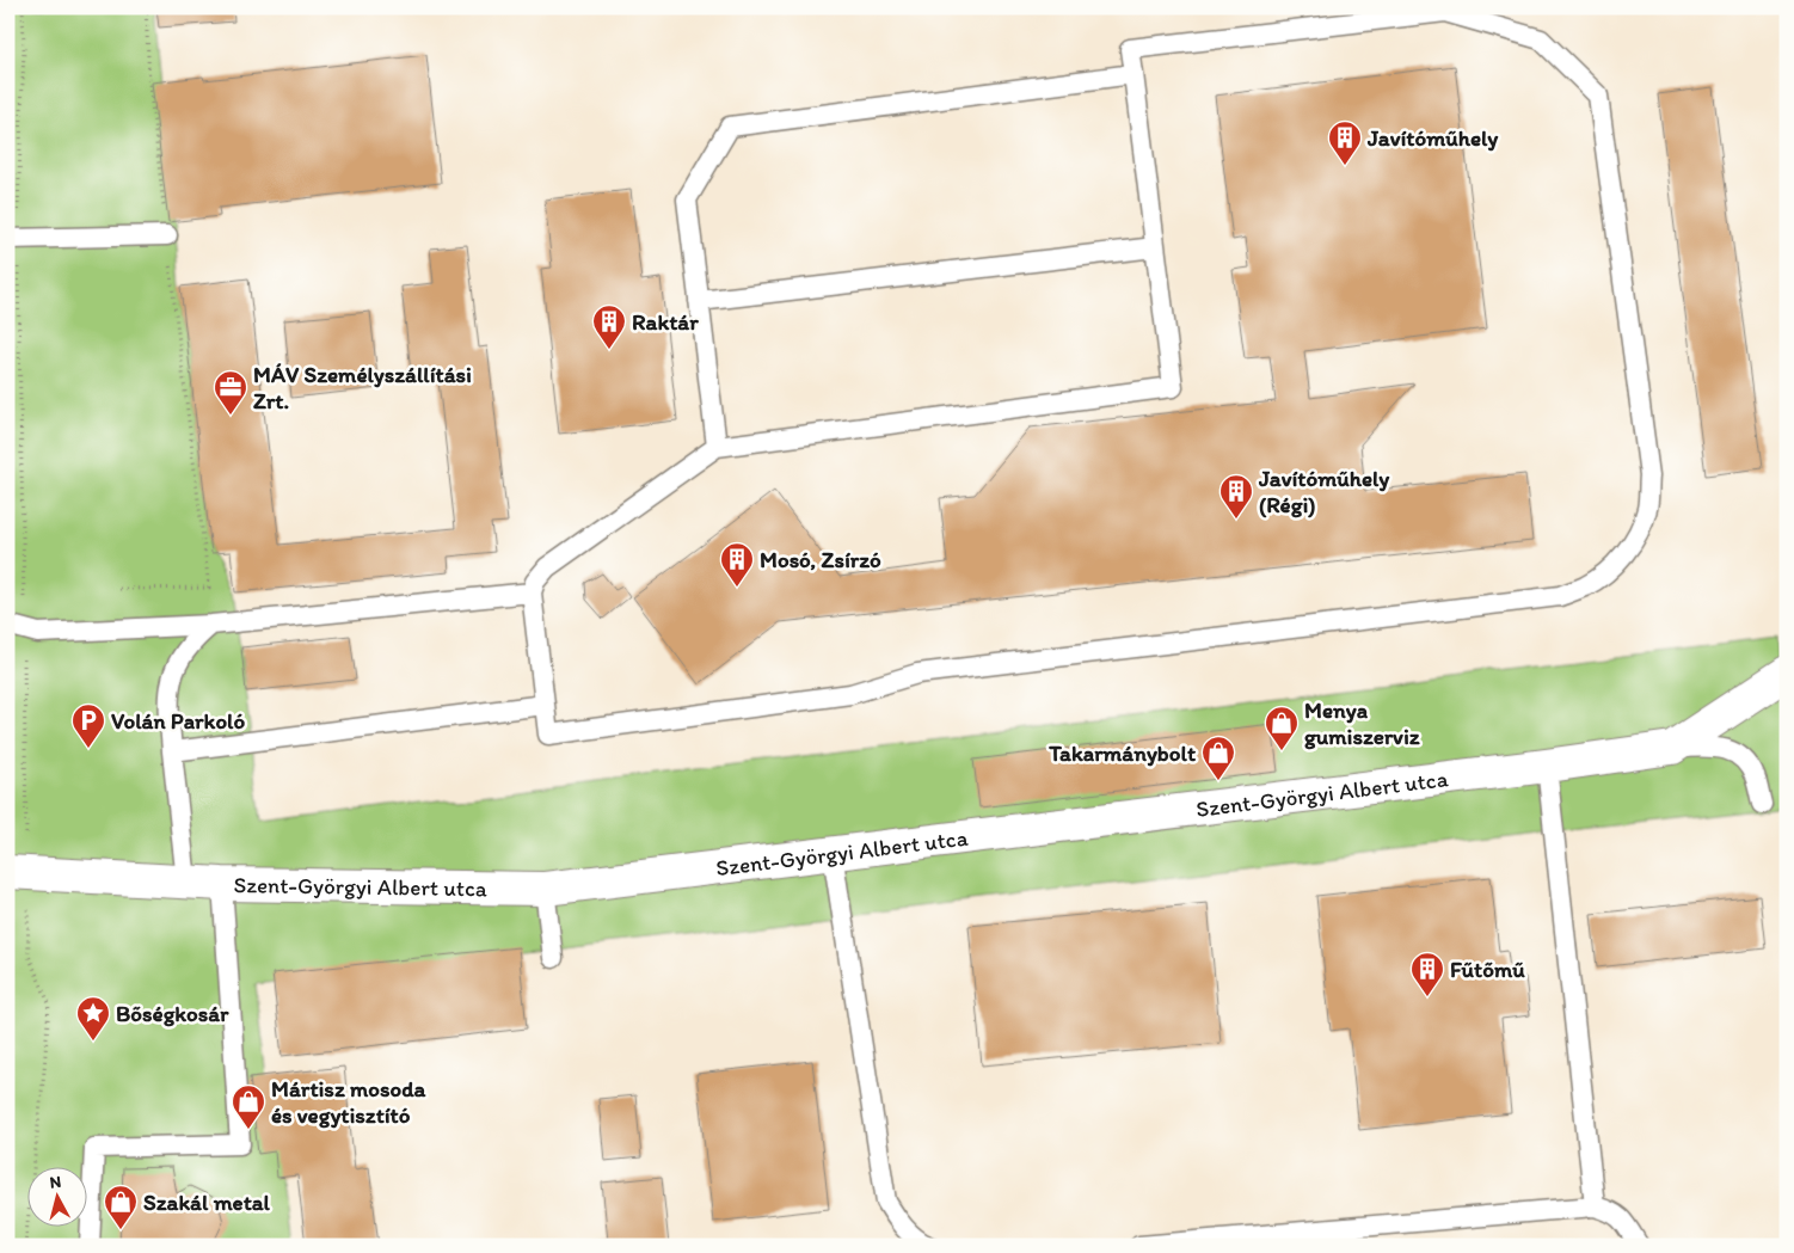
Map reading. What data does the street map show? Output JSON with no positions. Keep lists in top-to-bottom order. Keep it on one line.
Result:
{"streets":{"street":["Szent-Györgyi Albert utca"]},"places":{"building":["Javítóműhely","Raktár","Javítóműhely (Régi)","Mosó, Zsírzó","Fűtőmű"],"office":["MÁV Személyszállítási Zrt."],"parking":["Volán Parkoló"],"shop":["Menya gumiszerviz","Takarmánybolt","Mártisz mosoda és vegytisztító","Szakál metal"],"place":["Bőségkosár"]},"north":"top"}
